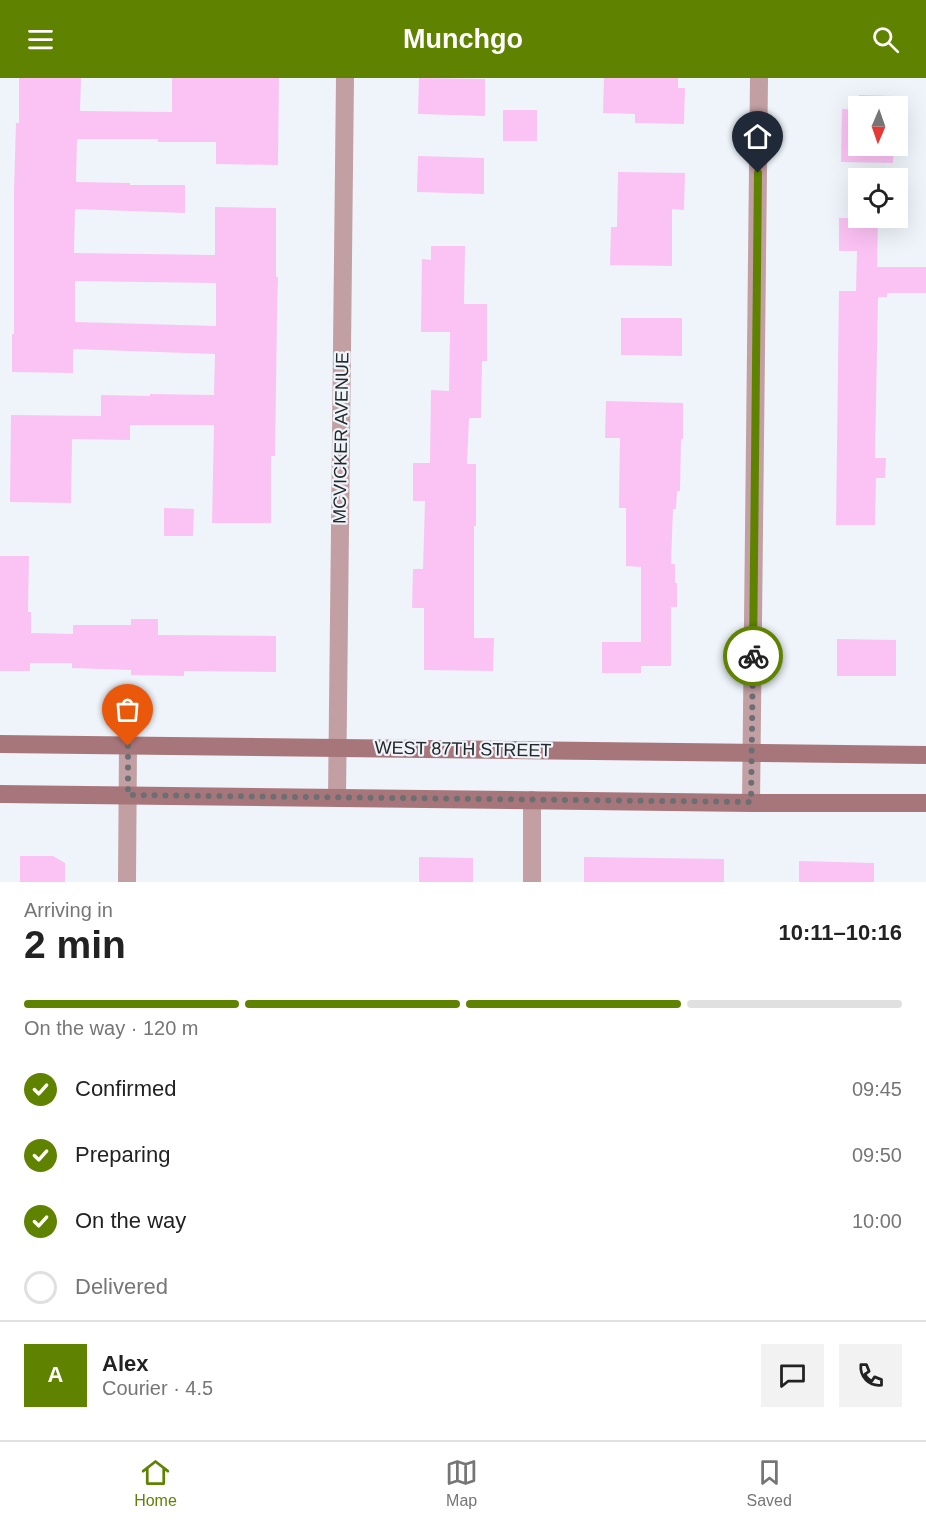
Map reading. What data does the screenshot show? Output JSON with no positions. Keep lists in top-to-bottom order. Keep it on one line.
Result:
{"streets":{"main road":["WEST 87TH STREET"],"street":["MCVICKER AVENUE"]},"crossings":[["MCVICKER AVENUE","WEST 87TH STREET"]],"north":"bottom","page":{"header":"Munchgo","heading":["2 min","Arriving in","10:11–10:16"],"panel":["Alex","Courier · 4.5"],"bar":"On the way · 120 m","list":[["Confirmed","09:45"],["Preparing","09:50"],["On the way","10:00"],"Delivered"],"round":"A","tabs":["Home","Map","Saved"]}}
